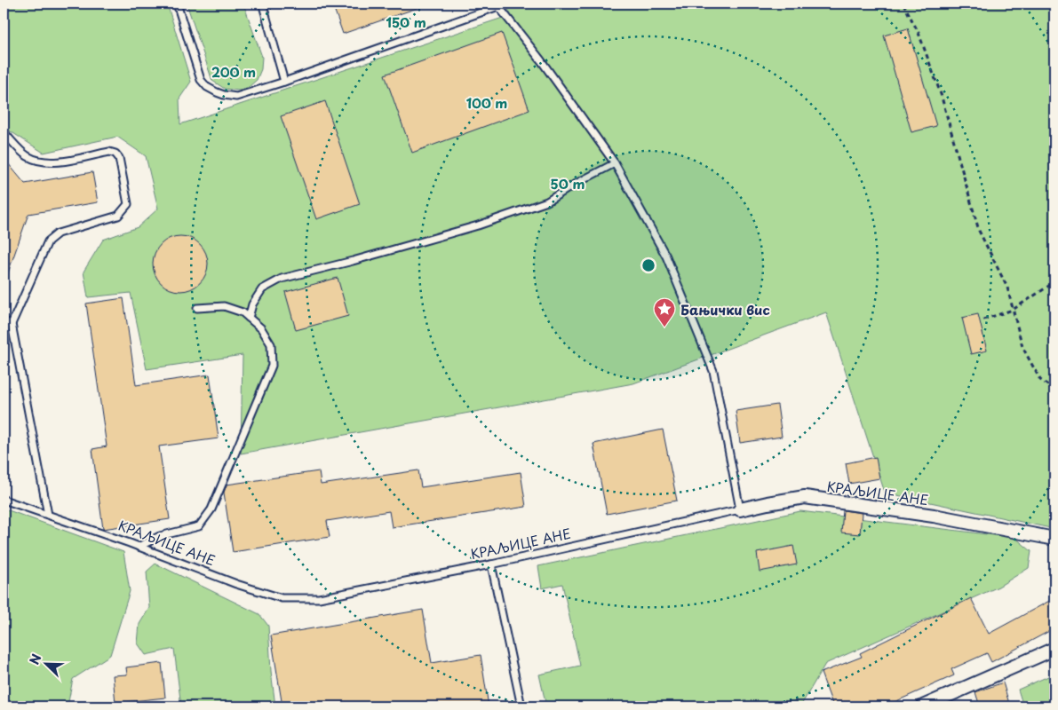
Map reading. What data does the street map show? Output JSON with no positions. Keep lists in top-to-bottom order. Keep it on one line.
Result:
{"streets":{"street":["КРАЉИЦЕ АНЕ"]},"places":{"place":["Бањички вис"]},"north":"top left","rings":["150 m","200 m","100 m","50 m"]}
